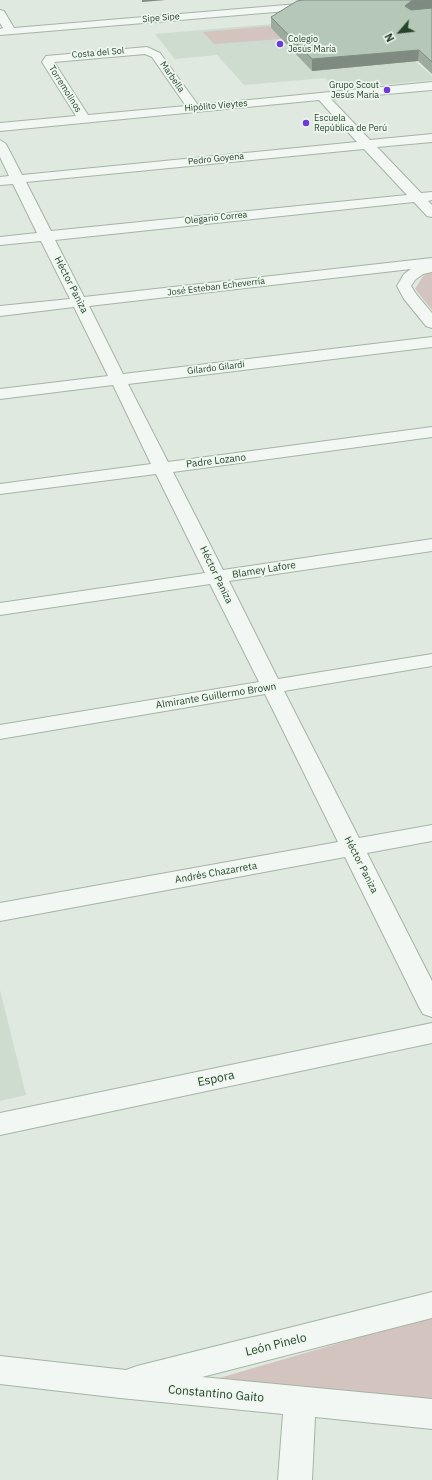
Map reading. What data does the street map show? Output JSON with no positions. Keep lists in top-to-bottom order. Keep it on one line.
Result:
{"streets":{"street":["Sipe Sipe","Costa del Sol","Marbella","Torremolinos","Hipólito Vieytes","Pedro Goyena","Olegario Correa","Héctor Paniza","José Esteban Echeverría","Gilardo Gilardi","Padre Lozano","Blamey Lafore","Almirante Guillermo Brown","Andrés Chazarreta","Espora","León Pinelo","Constantino Gaito"]},"crossings":[["Costa del Sol","Marbella"],["Costa del Sol","Torremolinos"],["Marbella","Hipólito Vieytes"],["Torremolinos","Hipólito Vieytes"],["Pedro Goyena","Héctor Paniza"],["Olegario Correa","Héctor Paniza"],["Héctor Paniza","José Esteban Echeverría"],["Héctor Paniza","Gilardo Gilardi"],["Héctor Paniza","Padre Lozano"],["Héctor Paniza","Blamey Lafore"],["Héctor Paniza","Almirante Guillermo Brown"],["Héctor Paniza","Andrés Chazarreta"],["León Pinelo","Constantino Gaito"]],"places":["Colegio Jesús María","Grupo Scout Jesús María","Escuela República de Perú"],"north":"bottom left"}
